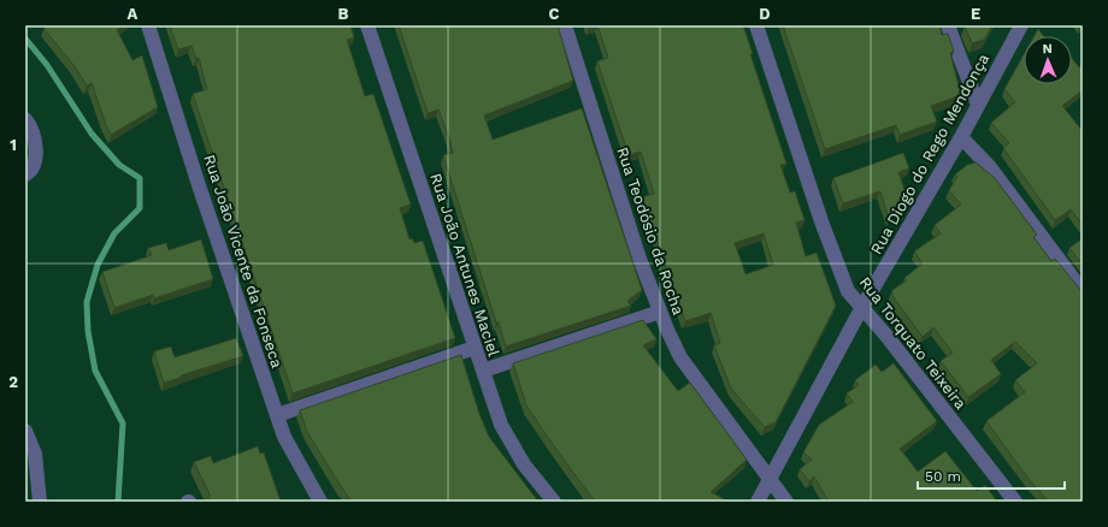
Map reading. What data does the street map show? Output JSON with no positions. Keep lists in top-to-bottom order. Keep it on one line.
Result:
{"streets":{"street":["Rua Diogo do Rego Mendonça","Rua Teodósio da Rocha","Rua João Vicente da Fonseca","Rua João Antunes Maciel","Rua Torquato Teixeira"]},"crossings":[["Rua Diogo do Rego Mendonça","Rua Teodósio da Rocha"],["Rua Diogo do Rego Mendonça","Rua Torquato Teixeira"]],"scale_bar":"50 m","north":"top","grid":{"columns":["A","B","C","D","E"],"rows":["1","2"]}}
